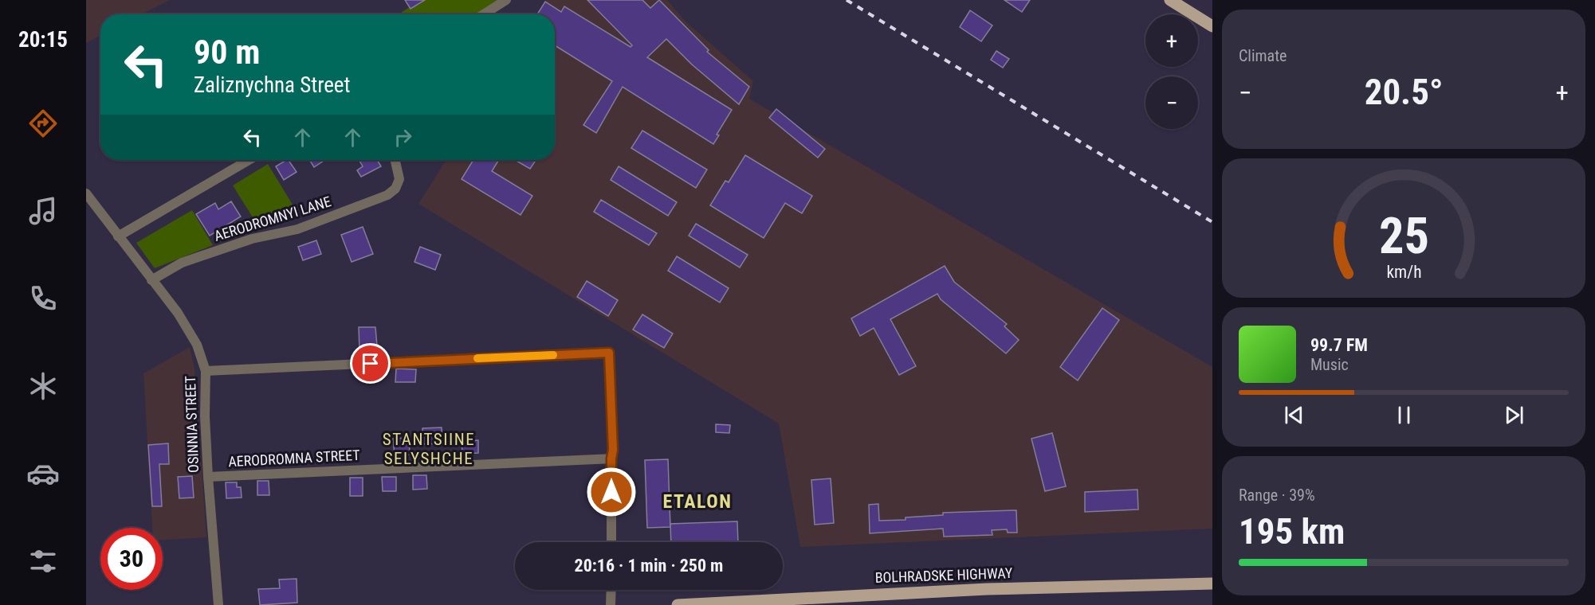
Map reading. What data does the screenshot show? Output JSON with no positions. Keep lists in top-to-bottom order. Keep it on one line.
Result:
{"streets":{"main road":["BOLHRADSKE HIGHWAY"],"street":["AERODROMNYI LANE","OSINNIA STREET","AERODROMNA STREET"]},"crossings":[["AERODROMNYI LANE","OSINNIA STREET"],["OSINNIA STREET","AERODROMNA STREET"]],"districts":["STANTSIINE SELYSHCHE","ETALON"],"page":{"tabs":"20:15","tile":["Climate",["Range · 39%","195 km"]],"map_buttons":["+","−"],"turn":["90 m","Zaliznychna Street"],"heat":["−","20.5°","+"],"song":["99.7 FM","Music"],"limit":"30","trip":"20:16 · 1 min · 250 m","gauge":["25","km/h"]}}
